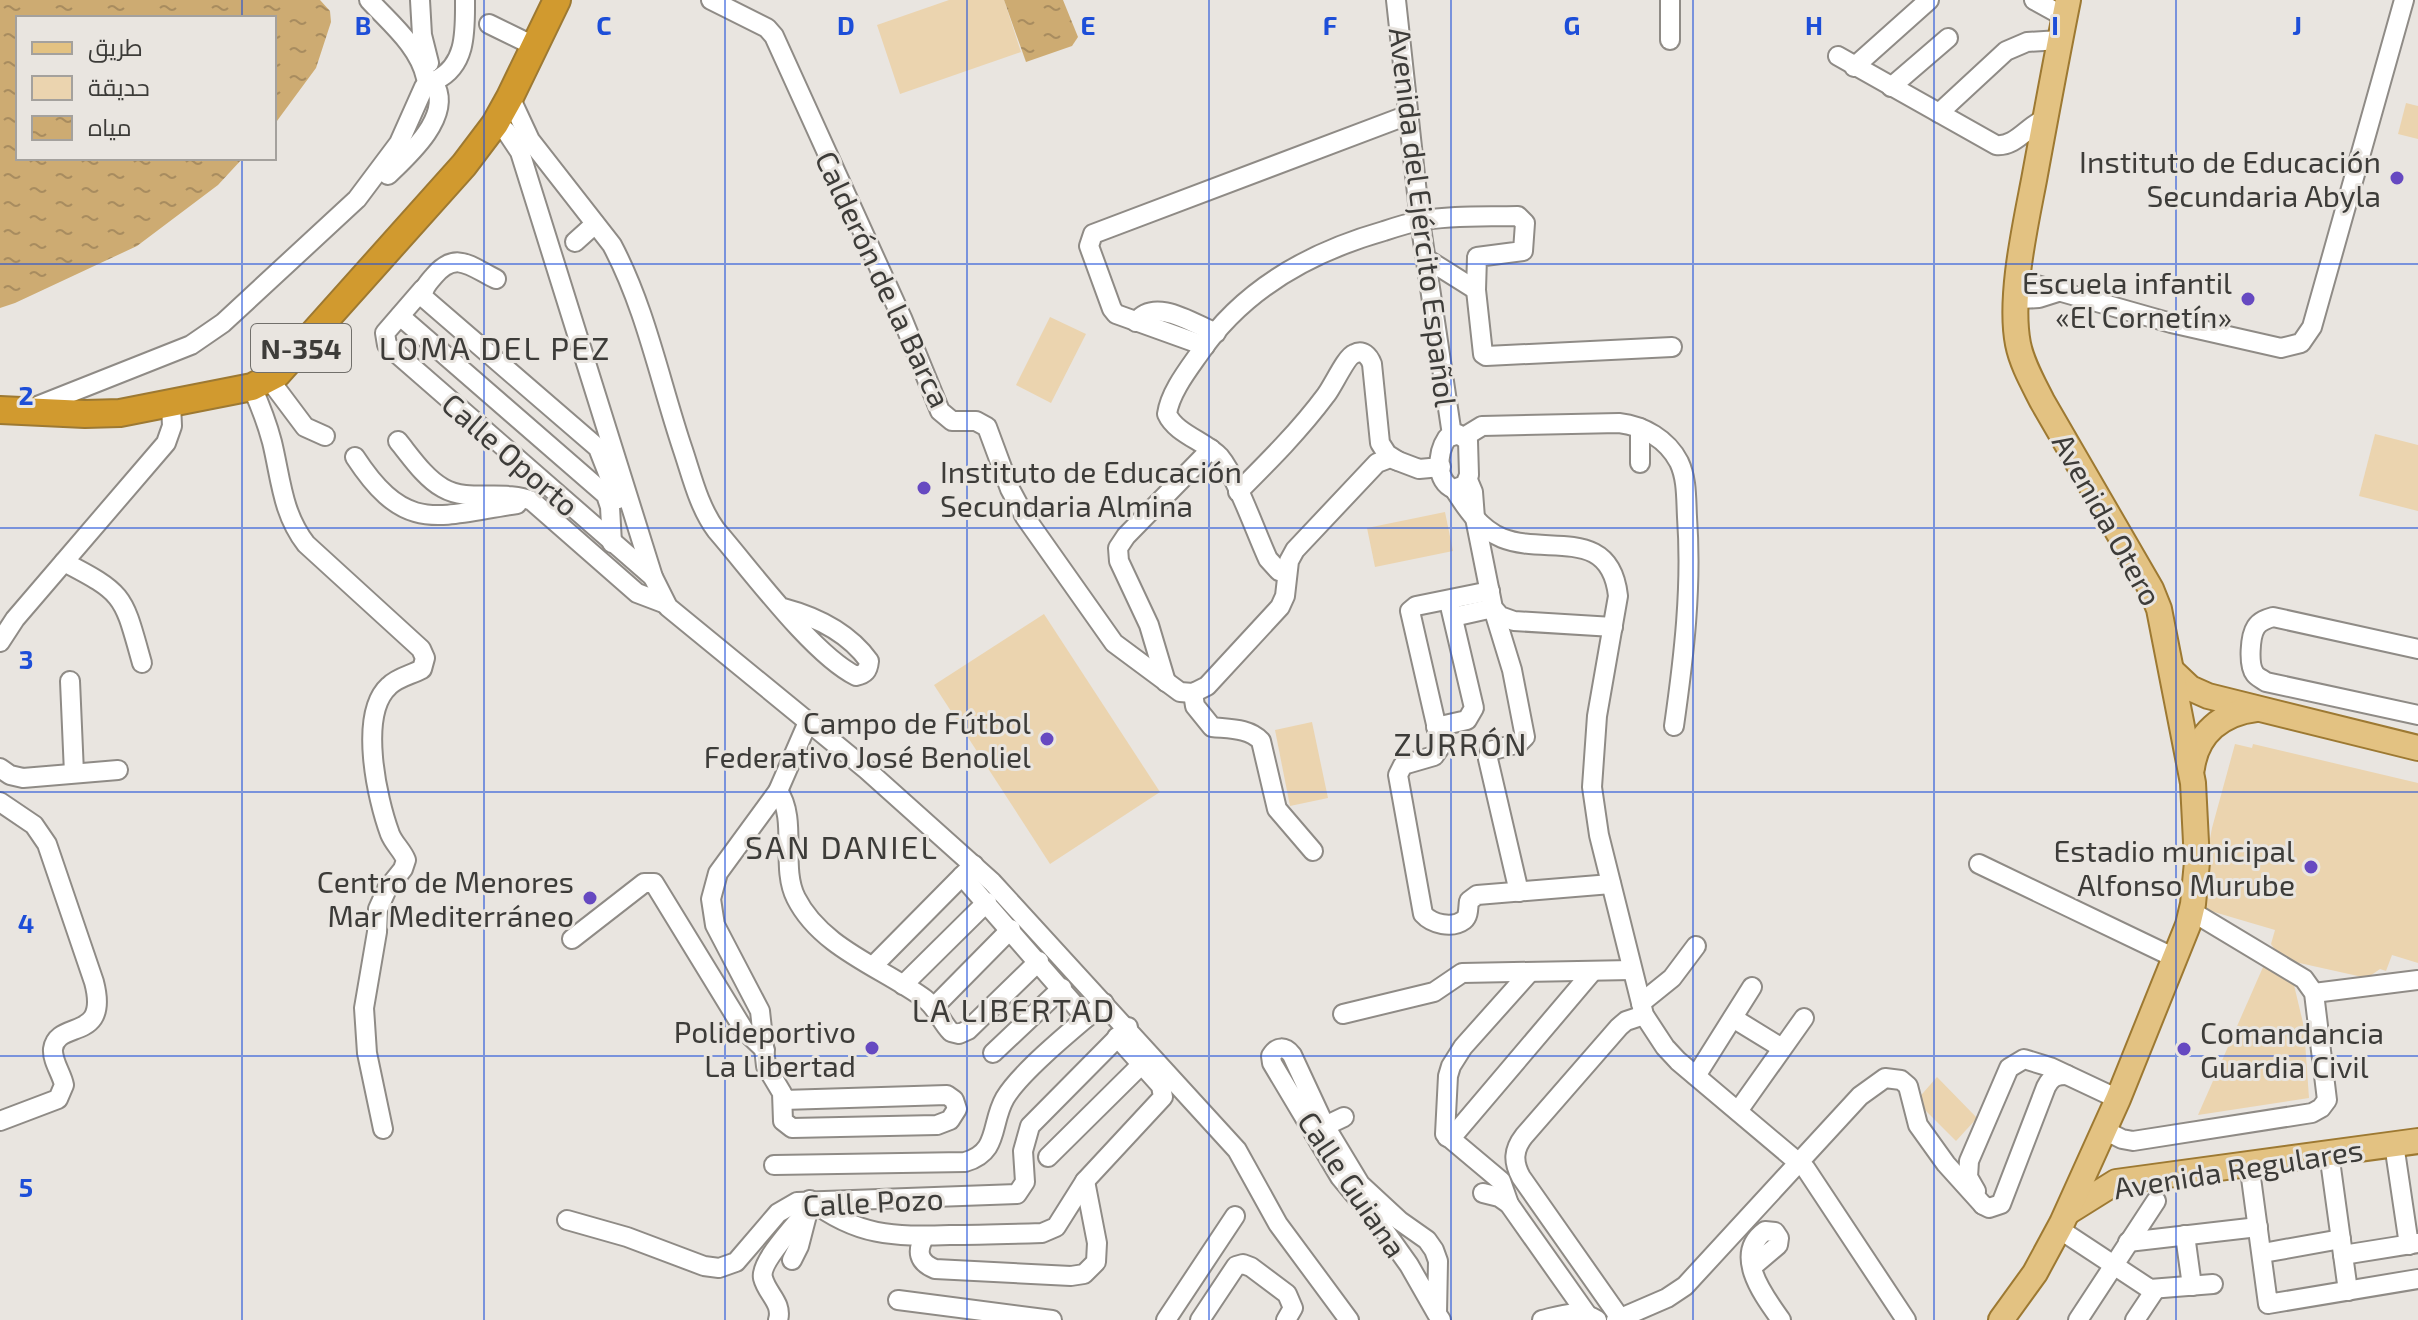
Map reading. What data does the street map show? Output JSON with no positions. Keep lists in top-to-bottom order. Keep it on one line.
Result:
{"streets":{"highway":["N-354"],"main road":["Avenida Otero","Avenida Regulares"],"street":["Avenida del Ejército Español","Calderón de la Barca","Calle Oporto","Calle Guiana","Calle Pozo"]},"crossings":[["Avenida Otero","Avenida Regulares"]],"districts":["LOMA DEL PEZ","ZURRÓN","SAN DANIEL","LA LIBERTAD"],"places":["Instituto de Educación Secundaria Abyla","Escuela infantil «El Cornetín»","Instituto de Educación Secundaria Almina","Campo de Fútbol Federativo José Benoliel","Estadio municipal Alfonso Murube","Centro de Menores Mar Mediterráneo","Polideportivo La Libertad","Comandancia Guardia Civil"],"legend":["طريق","حديقة","مياه"],"grid":{"columns":["B","C","D","E","F","G","H","I","J"],"rows":["2","3","4","5"]}}
